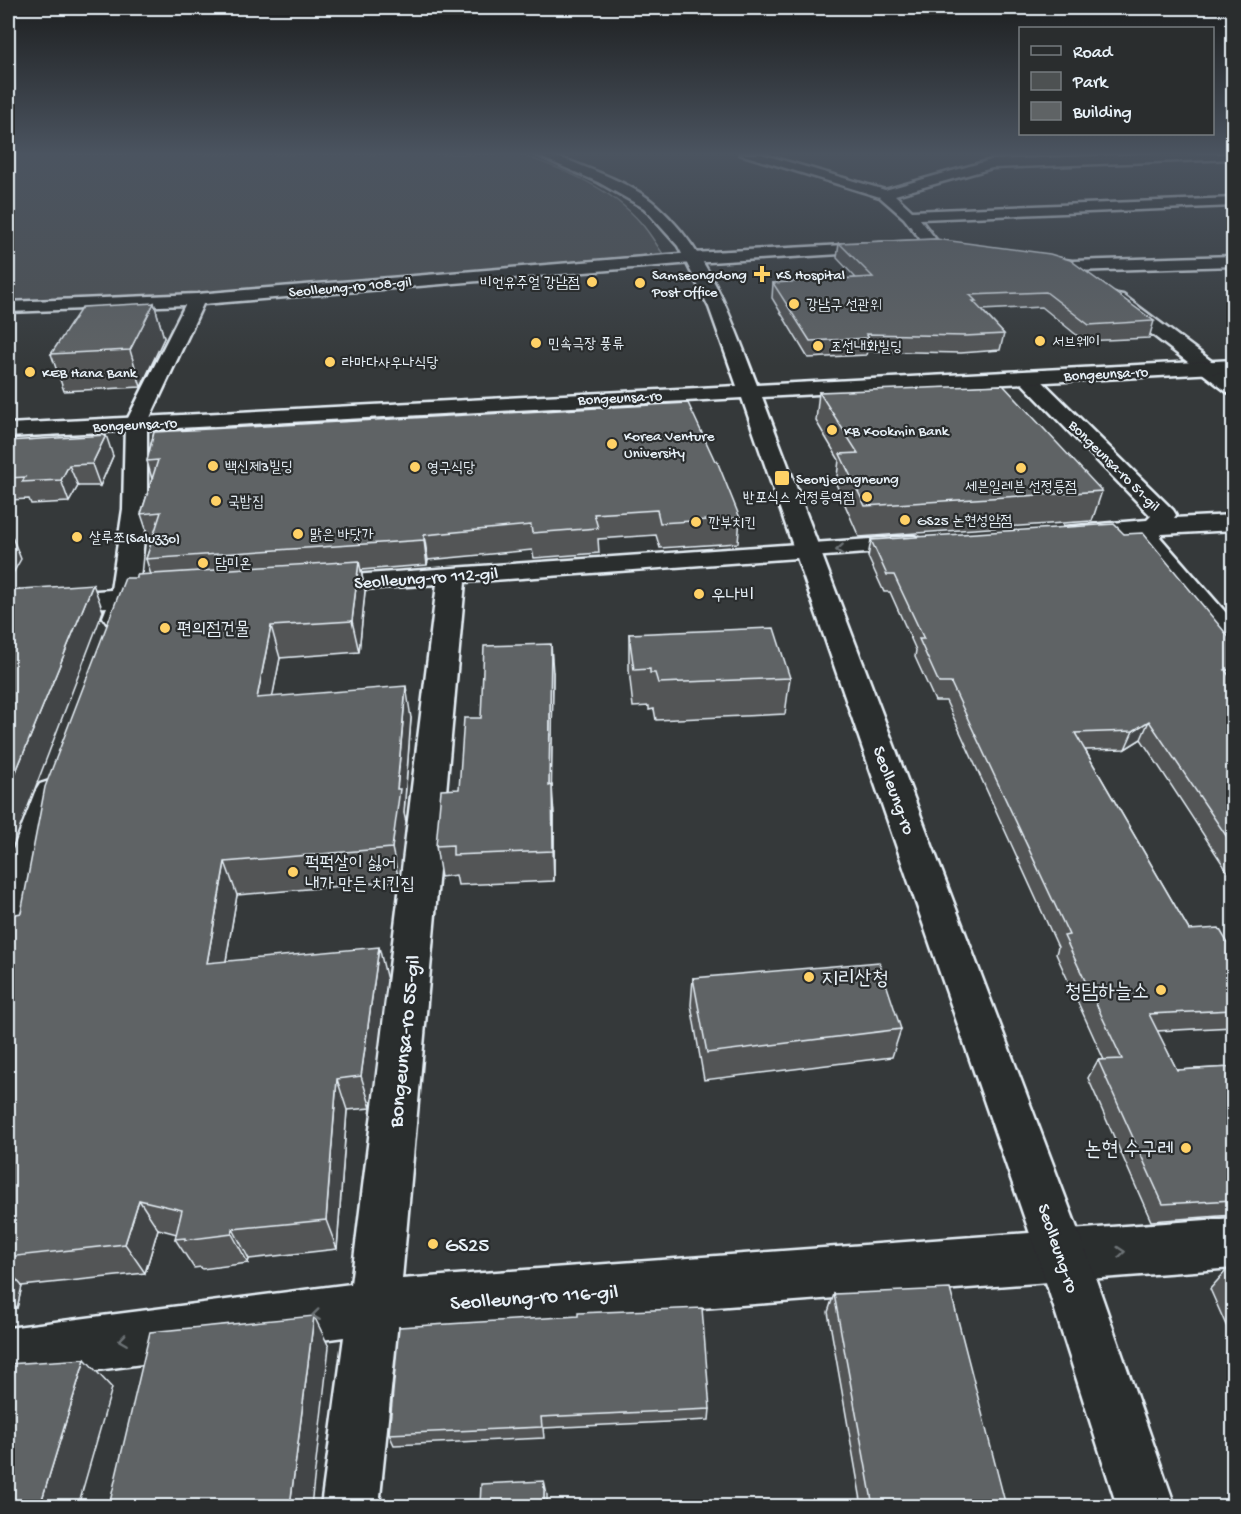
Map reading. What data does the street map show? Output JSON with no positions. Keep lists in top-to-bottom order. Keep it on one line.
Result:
{"streets":{"street":["Seolleung-ro 108-gil","Bongeunsa-ro","Bongeunsa-ro 51-gil","Seolleung-ro 112-gil","Seolleung-ro","Bongeunsa-ro 55-gil","Seolleung-ro 116-gil"]},"crossings":[["Seolleung-ro 108-gil","Seolleung-ro"],["Bongeunsa-ro","Bongeunsa-ro 51-gil"],["Bongeunsa-ro","Seolleung-ro"],["Seolleung-ro 112-gil","Seolleung-ro"],["Seolleung-ro 112-gil","Bongeunsa-ro 55-gil"],["Seolleung-ro","Seolleung-ro 116-gil"],["Bongeunsa-ro 55-gil","Seolleung-ro 116-gil"]],"places":{"health":["KS Hospital"],"other":["비언유주얼 강남점","Samseongdong Post Office","강남구 선관위","서브웨이","민속극장 풍류","조선내화빌딩","라마다사우나식당","KEB Hana Bank","KB Kookmin Bank","Korea Venture University","백신제3빌딩","영구식당","세븐일레븐 선정릉점","반포식스 선정릉역점","국밥집","GS25 논현성암점","깐부치킨","맑은 바닷가","살루쪼(Saluzzo)","담미온","우나비","편의점건물","퍽퍽살이 싫어 내가 만든 치킨집","지리산청","청담하늘소","논현 수구레","GS25"],"transit":["Seonjeongneung"]},"legend":["Road","Park","Building"]}
